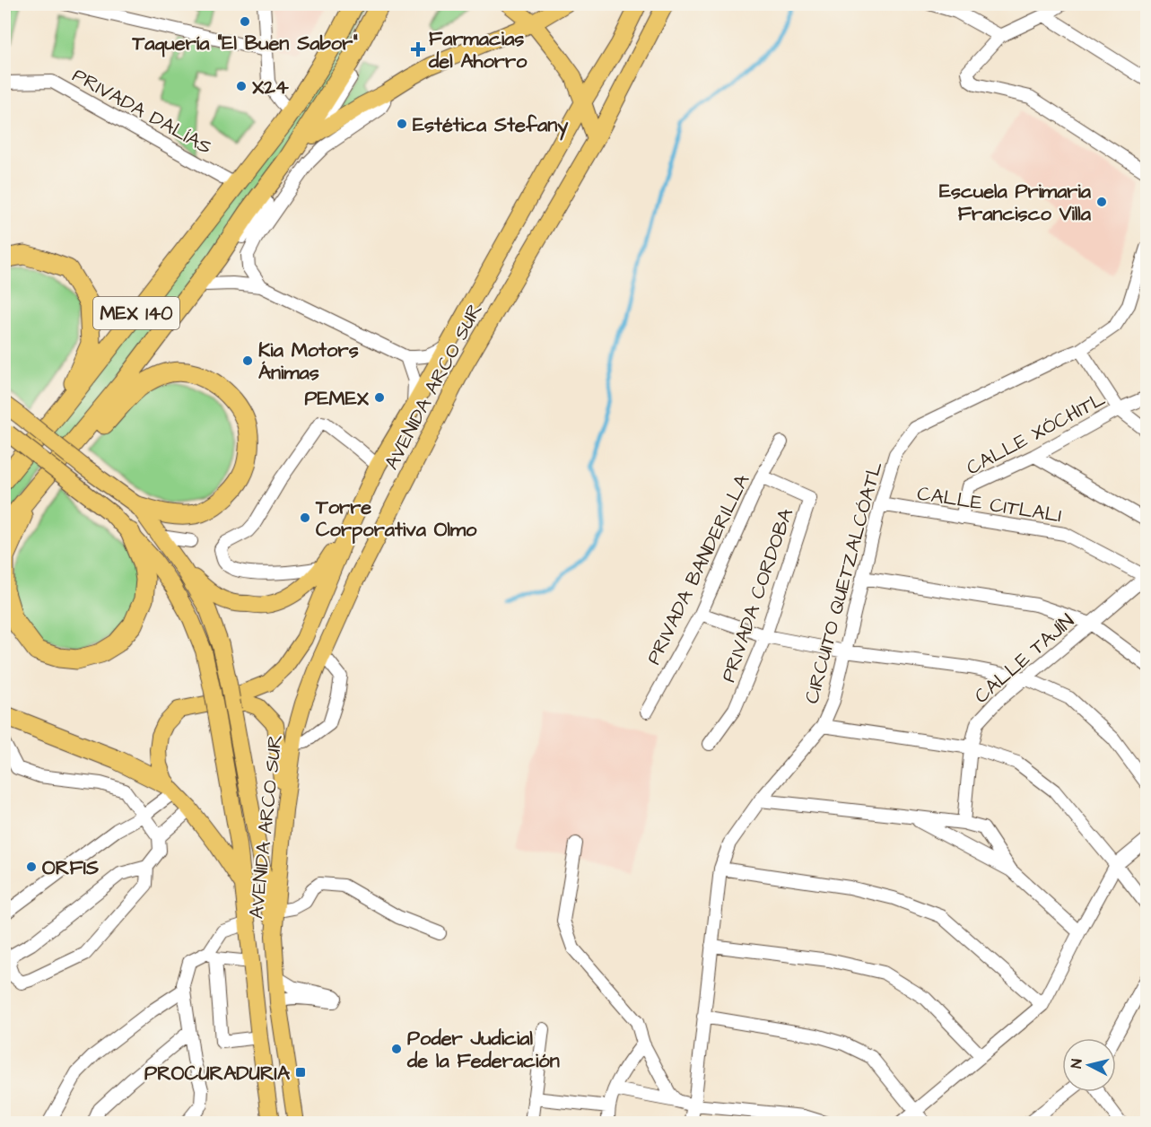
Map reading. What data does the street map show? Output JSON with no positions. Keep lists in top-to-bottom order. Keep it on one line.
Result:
{"streets":{"highway":["MEX 140"],"main road":["AVENIDA ARCO SUR"],"street":["PRIVADA DALÍAS","CALLE XÓCHITL","CALLE CITLALI","PRIVADA BANDERILLA","CIRCUITO QUETZALCÓATL","PRIVADA CORDOBA","CALLE TAJÍN"]},"crossings":[["CALLE XÓCHITL","CALLE CITLALI"],["CALLE CITLALI","CIRCUITO QUETZALCÓATL"],["CALLE CITLALI","CALLE TAJÍN"],["PRIVADA BANDERILLA","PRIVADA CORDOBA"]],"places":{"other":["Taquería \"El Buen Sabor\"","X24","Estética Stefany","Escuela Primaria Francisco Villa","Kia Motors Ánimas","PEMEX","Torre Corporativa Olmo","ORFIS","Poder Judicial de la Federación"],"health":["Farmacias del Ahorro"],"transit":["PROCURADURIA"]},"north":"left"}
